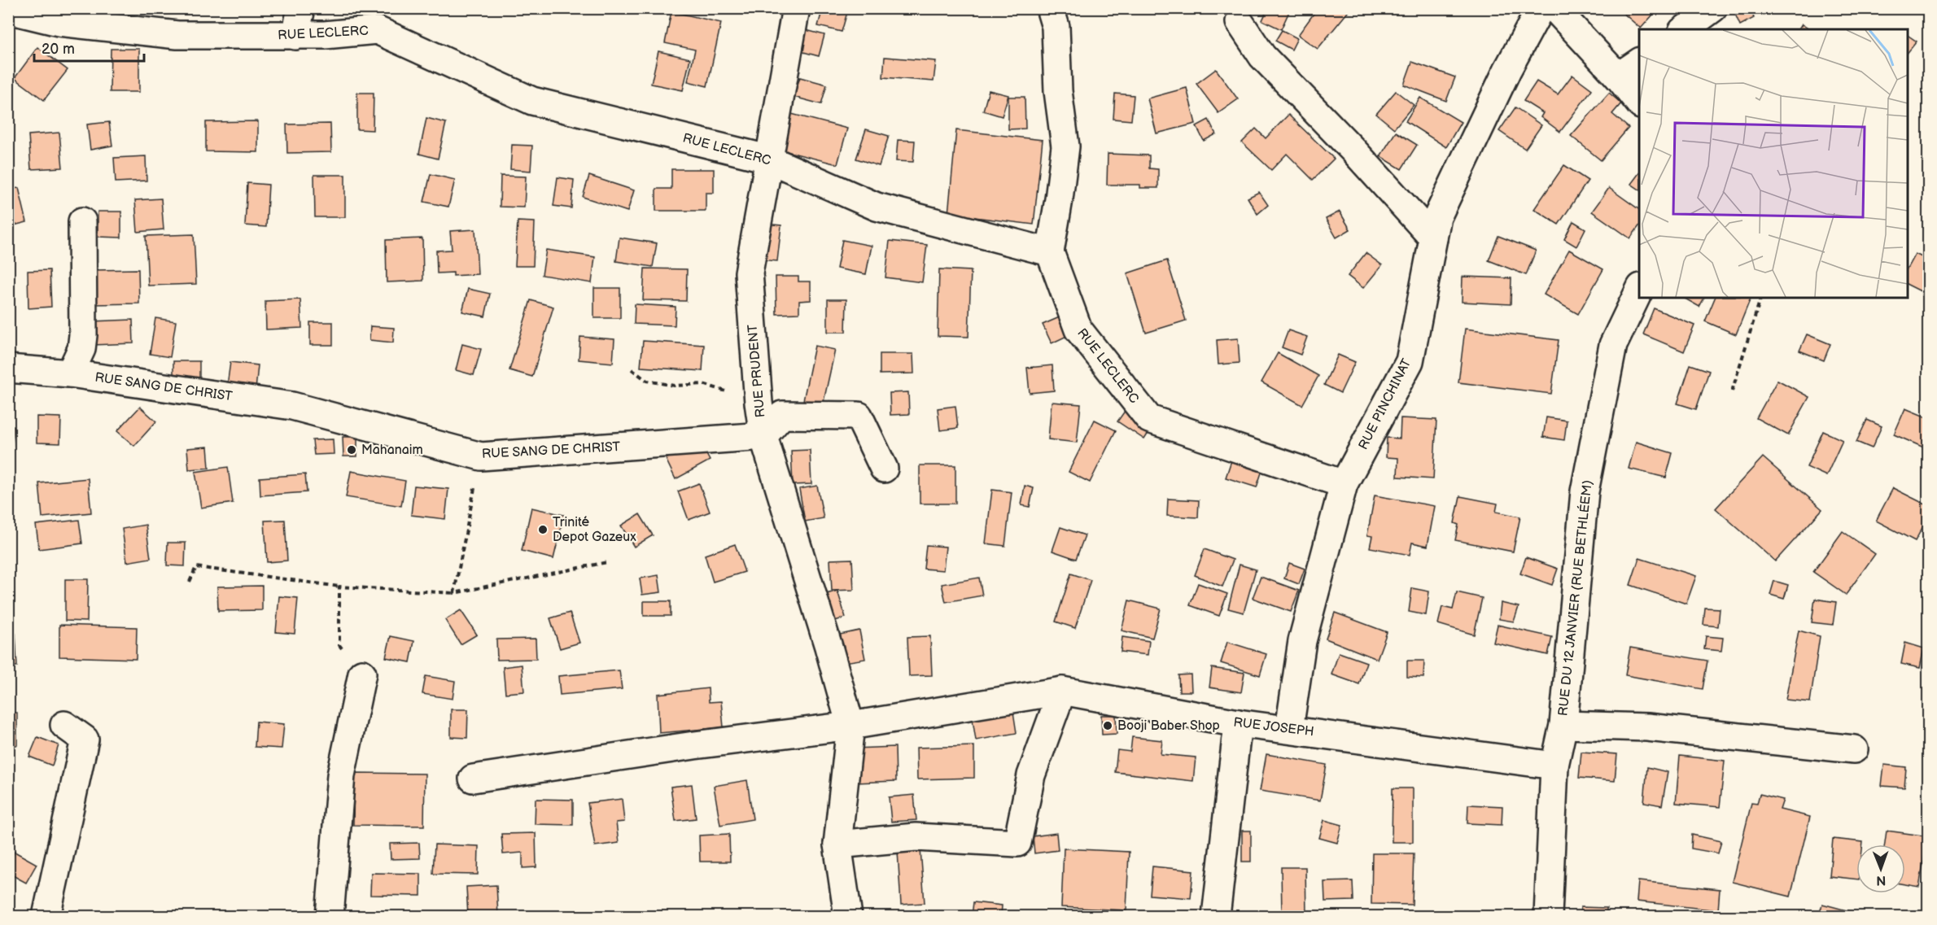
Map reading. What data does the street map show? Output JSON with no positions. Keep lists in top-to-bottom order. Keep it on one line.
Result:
{"streets":{"street":["RUE LECLERC","RUE PRUDENT","RUE SANG DE CHRIST","RUE PINCHINAT","RUE DU 12 JANVIER (RUE BETHLÉEM)","RUE JOSEPH"]},"crossings":[["RUE LECLERC","RUE PRUDENT"],["RUE LECLERC","RUE PINCHINAT"],["RUE PRUDENT","RUE SANG DE CHRIST"],["RUE PRUDENT","RUE JOSEPH"],["RUE PINCHINAT","RUE JOSEPH"],["RUE DU 12 JANVIER (RUE BETHLÉEM)","RUE JOSEPH"]],"places":["Mahanaim","Trinité Depot Gazeux","Booji Baber Shop"],"scale_bar":"20 m","north":"bottom"}
